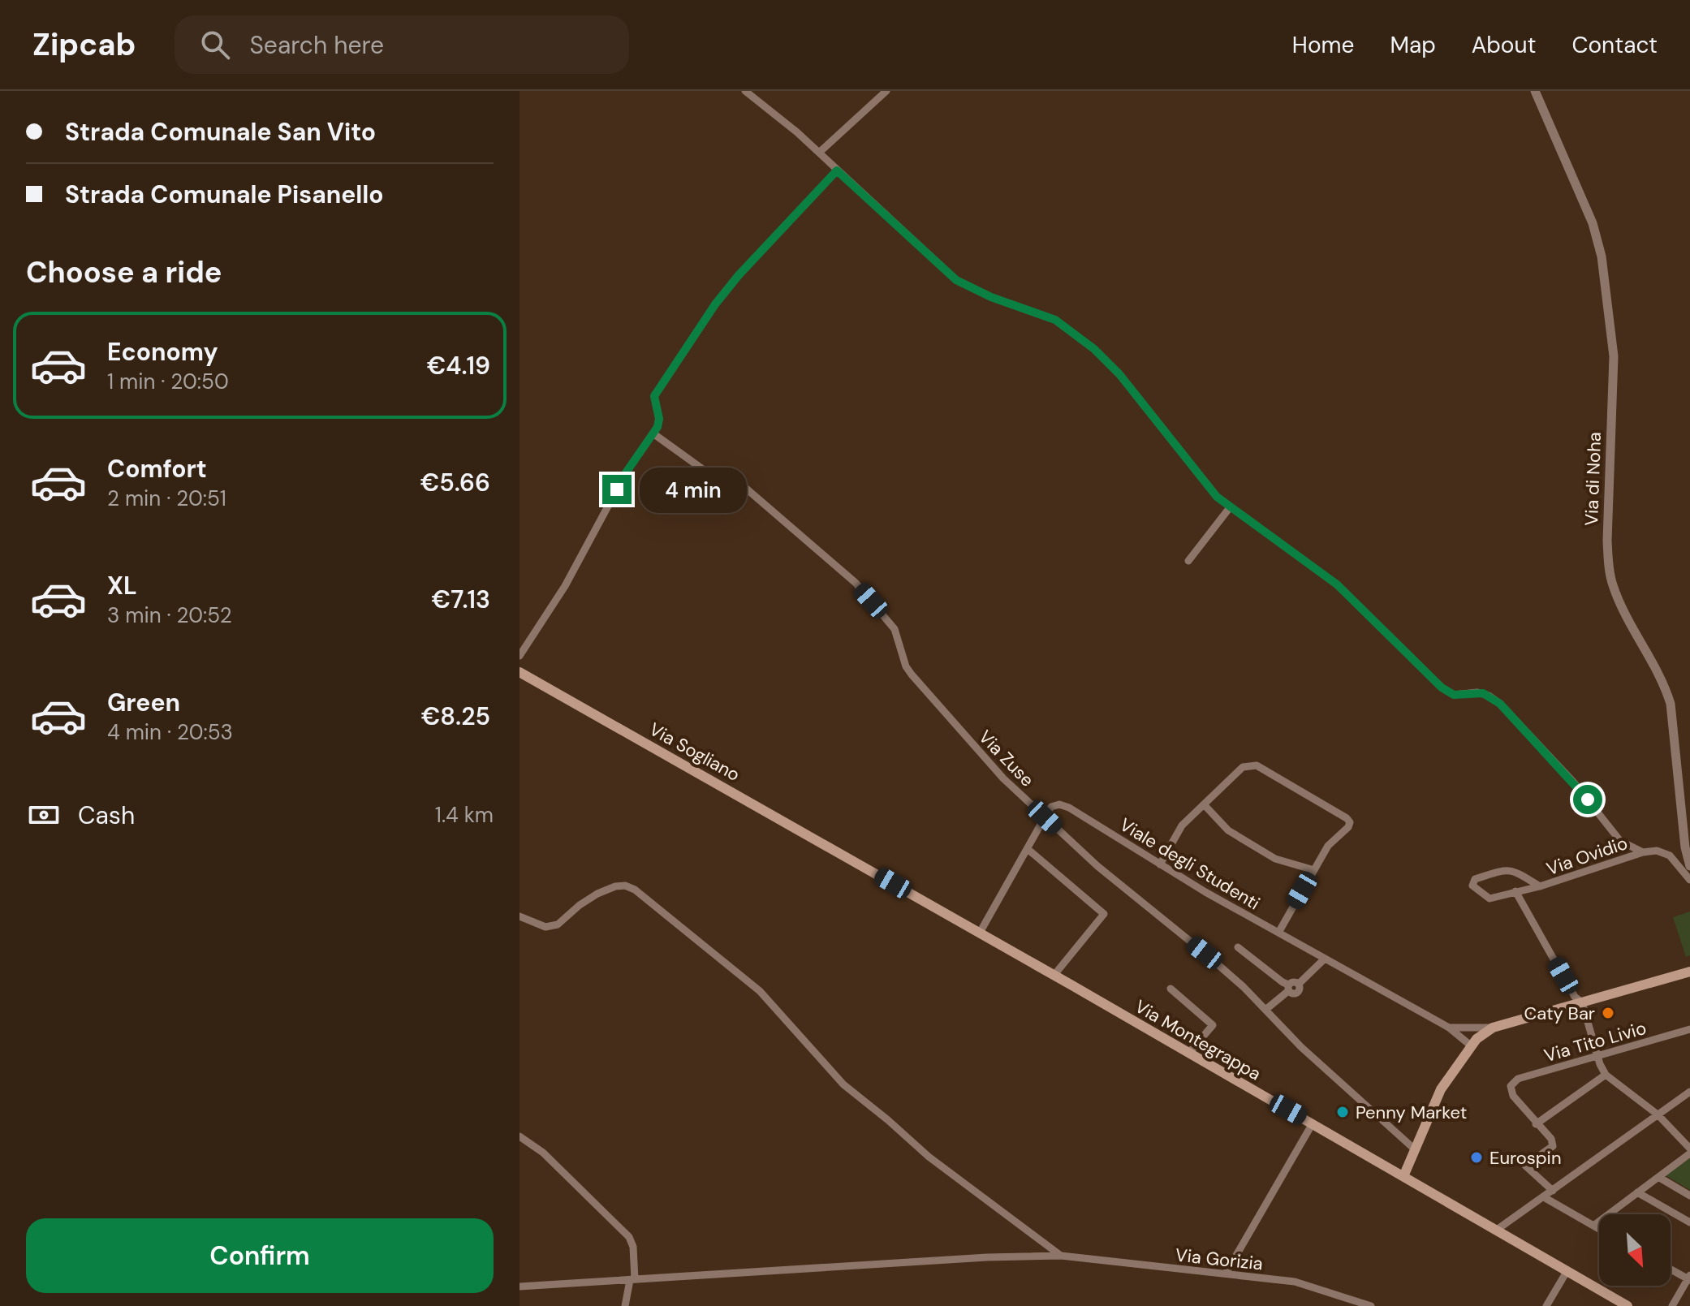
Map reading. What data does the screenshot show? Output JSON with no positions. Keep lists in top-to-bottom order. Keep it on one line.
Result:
{"streets":{"main road":["Via Sogliano","Via Montegrappa"],"street":["Via di Noha","Via Zuse","Via Ovidio","Viale degli Studenti","Via Tito Livio","Via Gorizia"]},"crossings":[["Via Sogliano","Via Montegrappa"],["Via Zuse","Viale degli Studenti"]],"places":["Caty Bar","Penny Market","Eurospin"],"north":"bottom right","page":{"header":"Zipcab","search":"Search here","nav":["Home","Map","About","Contact"],"banner":["Strada Comunale San Vito","Strada Comunale Pisanello"],"heading":"Choose a ride","list":[{"name":"Economy","note":"1 min · 20:50","value":"€4.19"},{"name":"Comfort","note":"2 min · 20:51","value":"€5.66"},{"name":"XL","note":"3 min · 20:52","value":"€7.13"},{"name":"Green","note":"4 min · 20:53","value":"€8.25"}],"bubble":"4 min","pay":["Cash","1.4 km"],"buttons":"Confirm"}}
